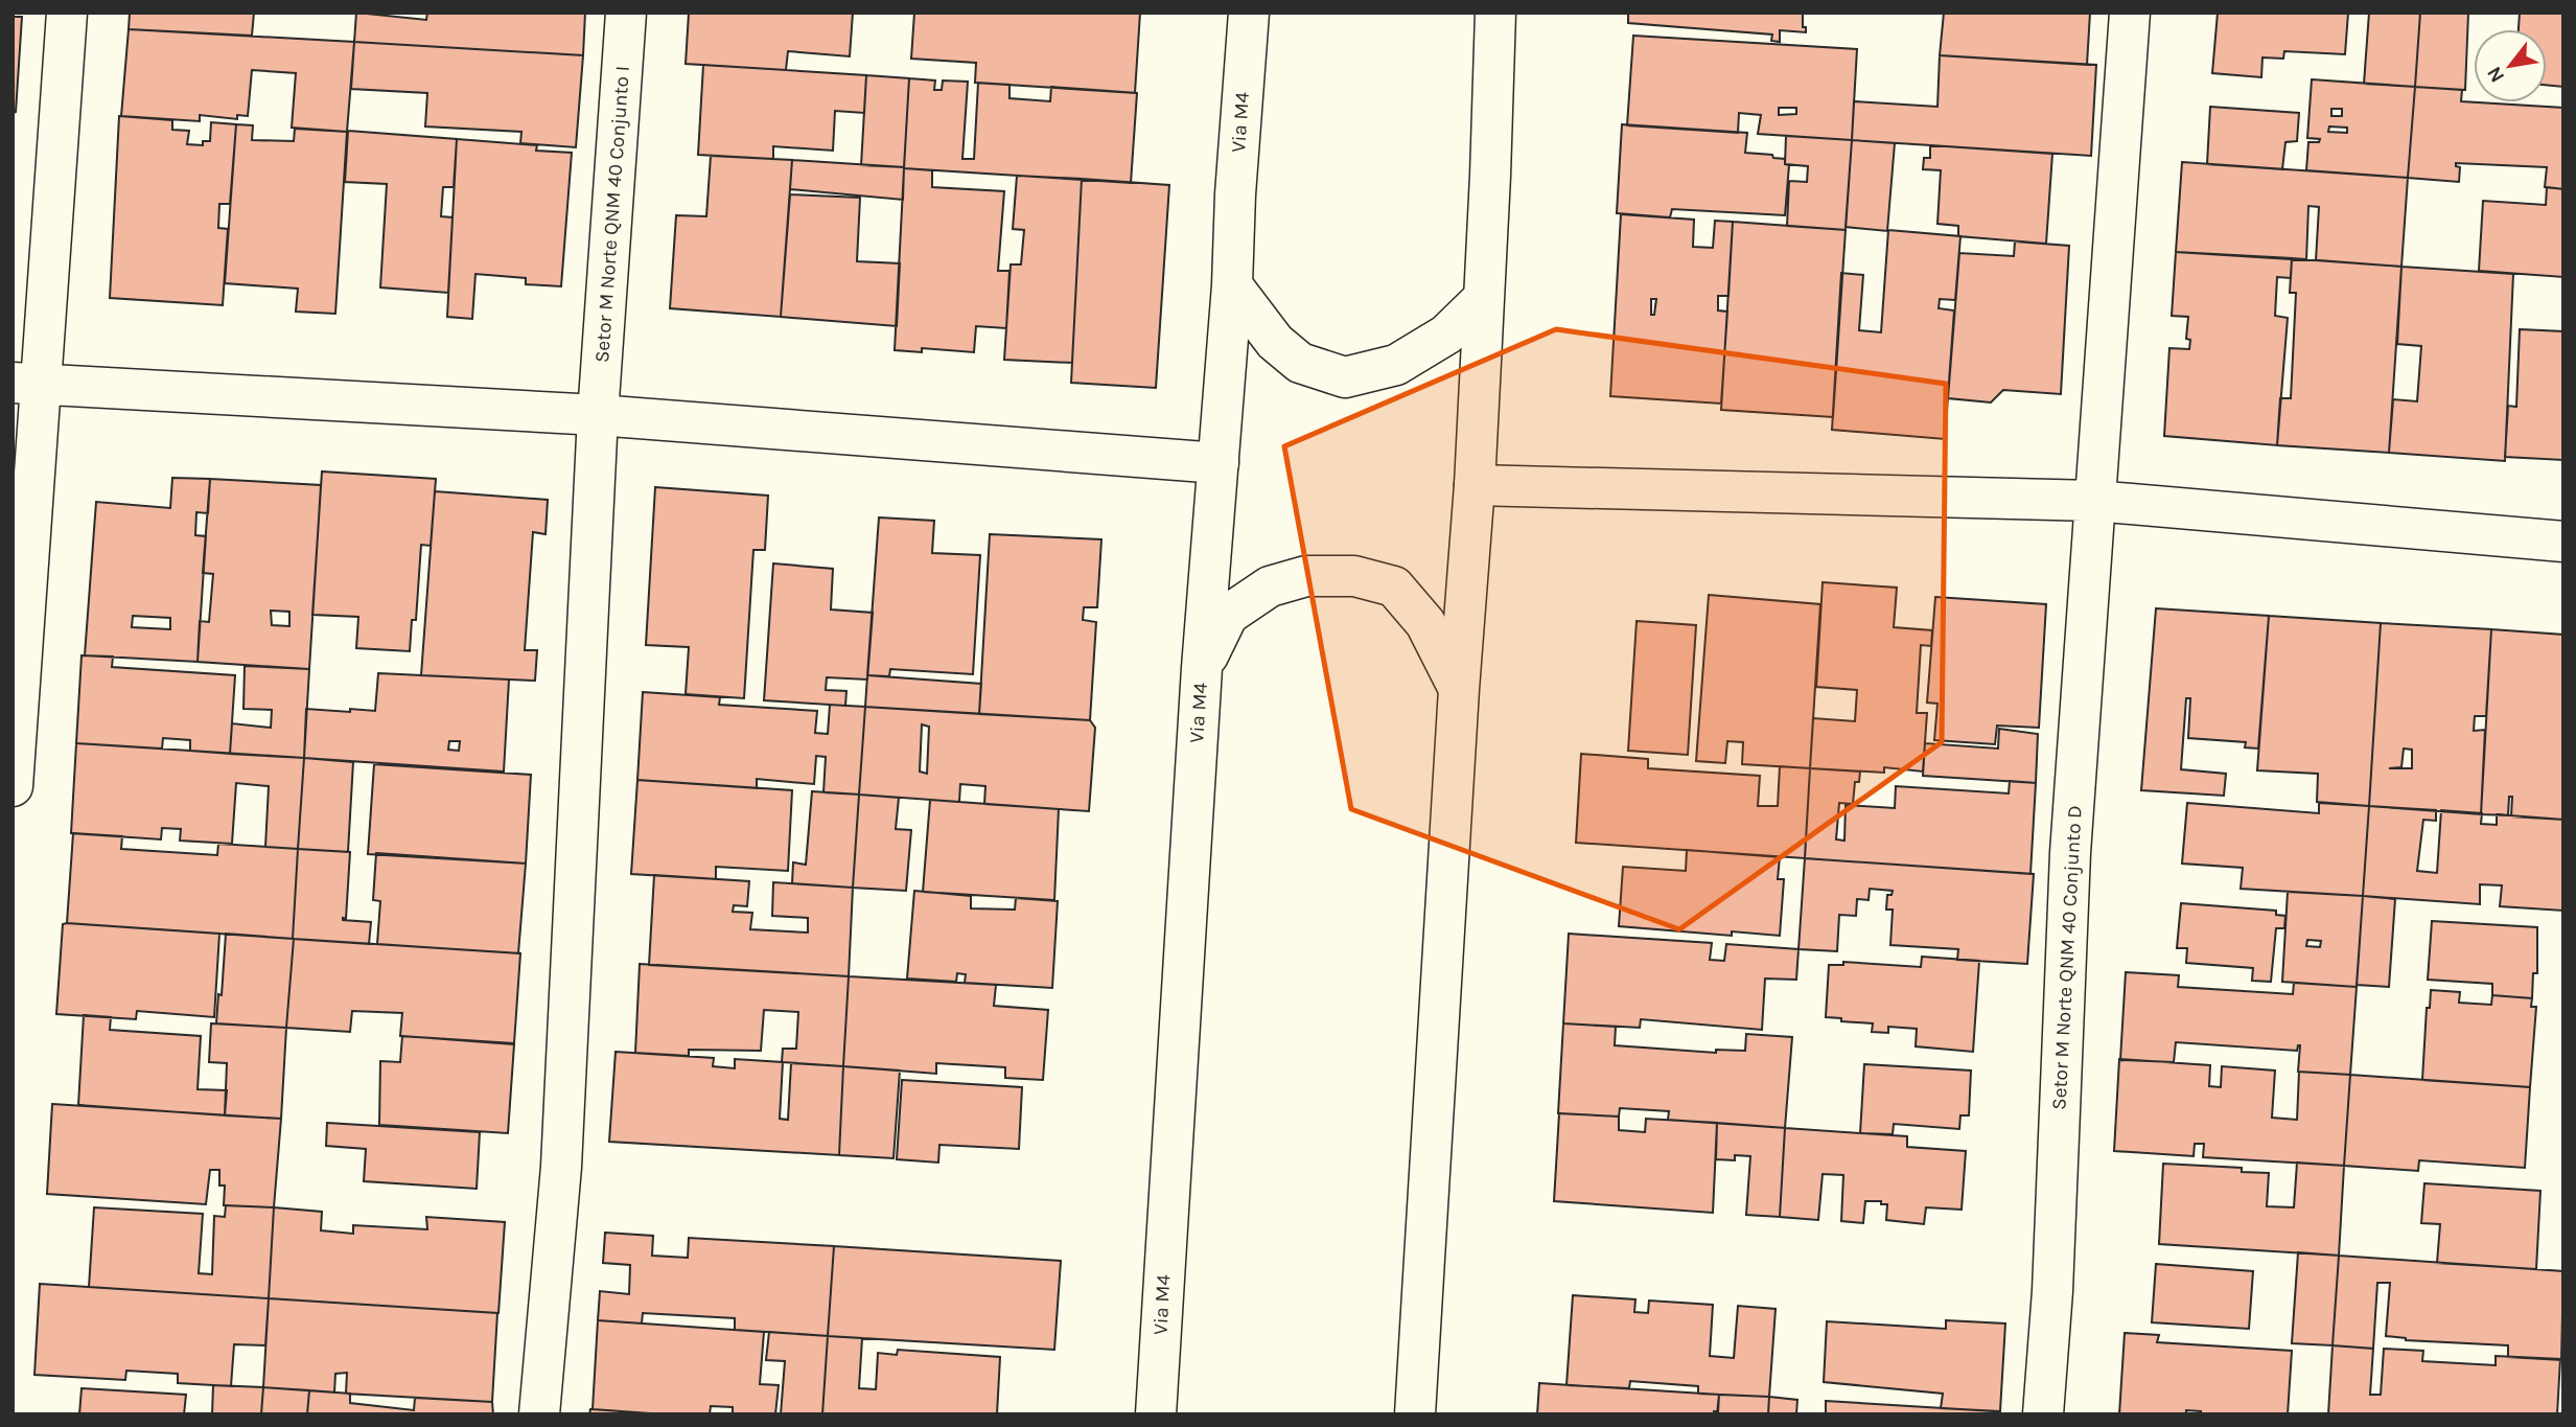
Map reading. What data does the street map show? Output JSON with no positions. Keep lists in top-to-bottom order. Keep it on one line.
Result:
{"streets":{"street":["Via M4","Setor M Norte QNM 40 Conjunto I","Setor M Norte QNM 40 Conjunto D"]},"north":"bottom left"}
